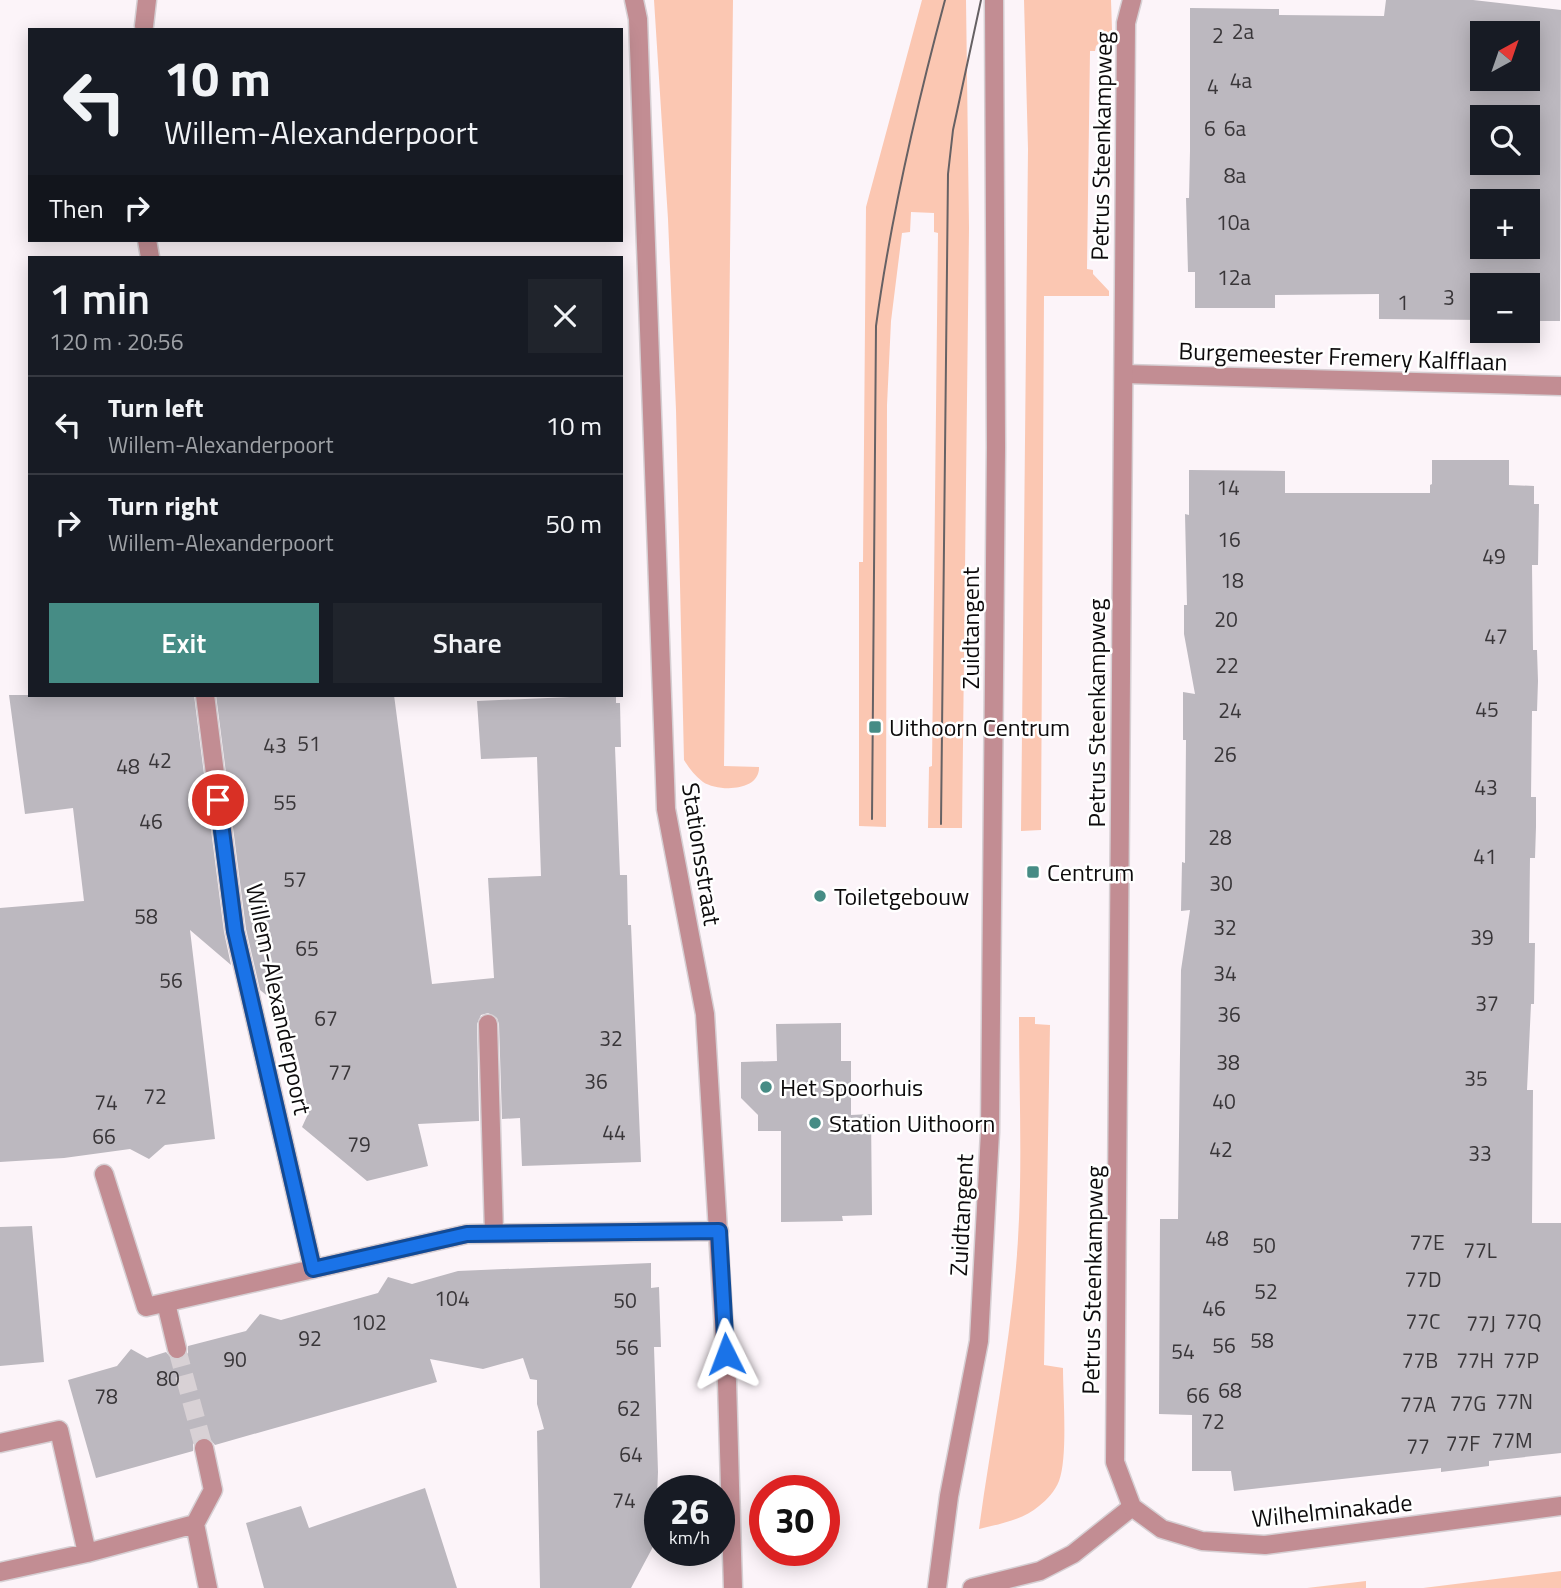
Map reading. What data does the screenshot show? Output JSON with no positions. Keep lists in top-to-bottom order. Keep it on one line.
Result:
{"streets":{"street":["Petrus Steenkampweg","Burgemeester Fremery Kalfflaan","Zuidtangent","Stationsstraat","Willem-Alexanderpoort","Wilhelminakade"]},"crossings":[["Petrus Steenkampweg","Burgemeester Fremery Kalfflaan"],["Petrus Steenkampweg","Wilhelminakade"]],"places":{"transit":["Uithoorn Centrum","Centrum"],"other":["Toiletgebouw","Het Spoorhuis","Station Uithoorn"]},"house_numbers":["2a","2","4a","4","6","6a","8a","10a","12a","3","1","14","16","49","18","20","47","22","45","24","51","43","26","42","48","43","55","46","28","41","57","30","58","32","39","65","34","56","37","36","67","32","38","77","35","36","72","40","74","44","66","79","42","33","48","77E","50","77L","77D","52","104","50","46","77C","77Q","102","77J","92","58","56","56","54","90","77B","77H","77P","80","68","66","78","77N","77G","77A","62","72","77M","77F","77","64","74"],"north":"top right","page":{"map_buttons":["+","−"],"turn":["10 m","Willem-Alexanderpoort"],"then":"Then","heading":["1 min","120 m · 20:56"],"list":[{"name":"Turn left","note":"Willem-Alexanderpoort","value":"10 m"},{"name":"Turn right","note":"Willem-Alexanderpoort","value":"50 m"}],"buttons":["Exit","Share"],"speed":"26 km/h","limit":"30"}}
